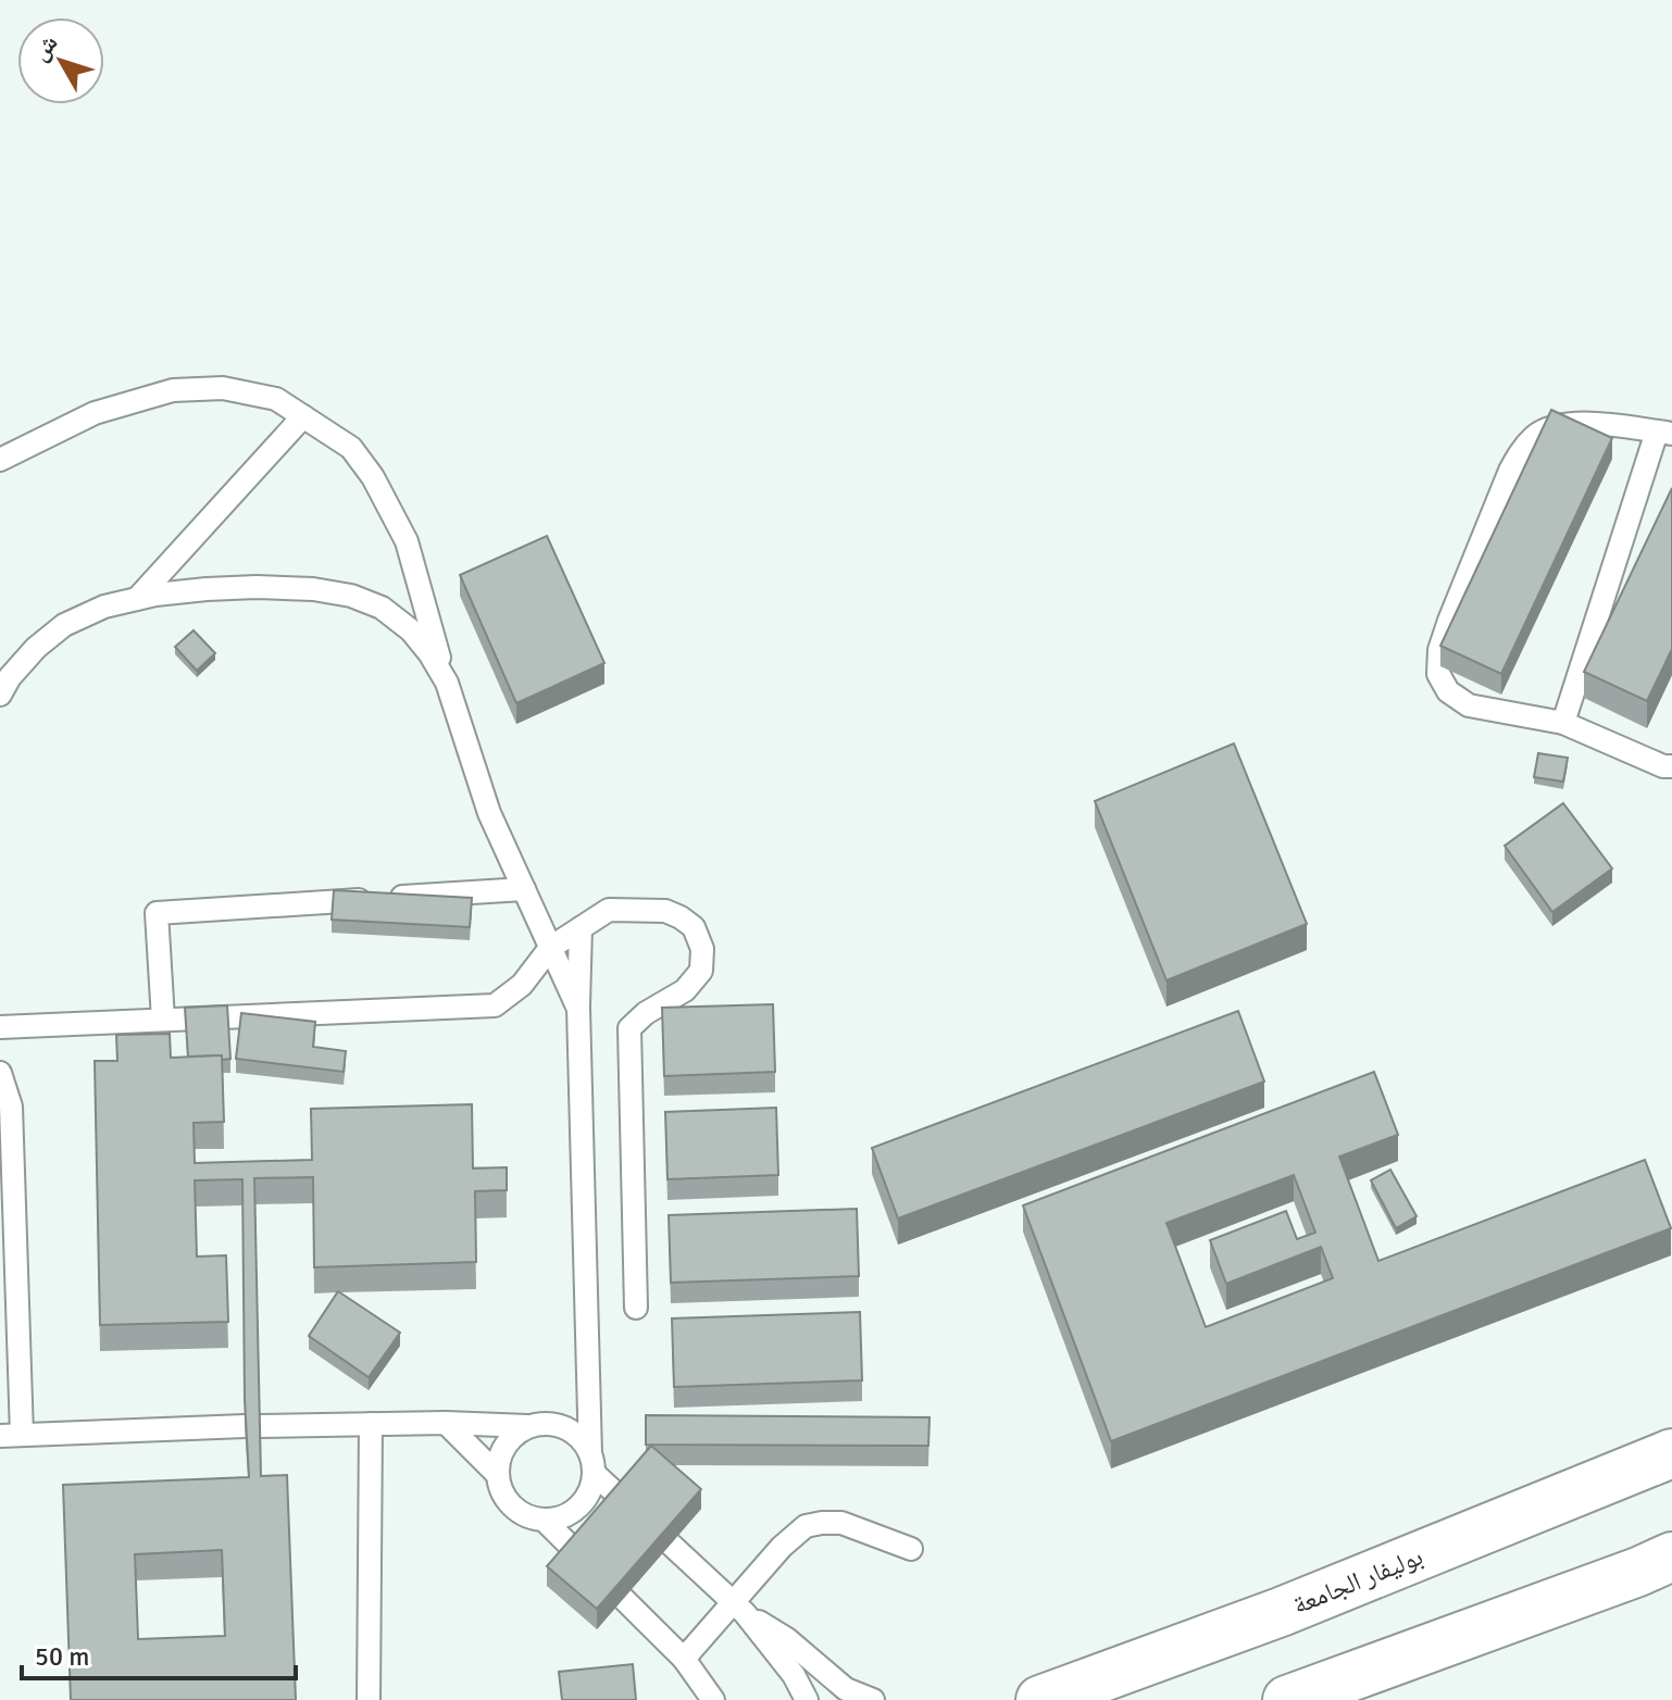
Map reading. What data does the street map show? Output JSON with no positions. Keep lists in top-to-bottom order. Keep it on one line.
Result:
{"streets":{"street":["بوليفار الجامعة"]},"scale_bar":"50 m","north":"top left"}
